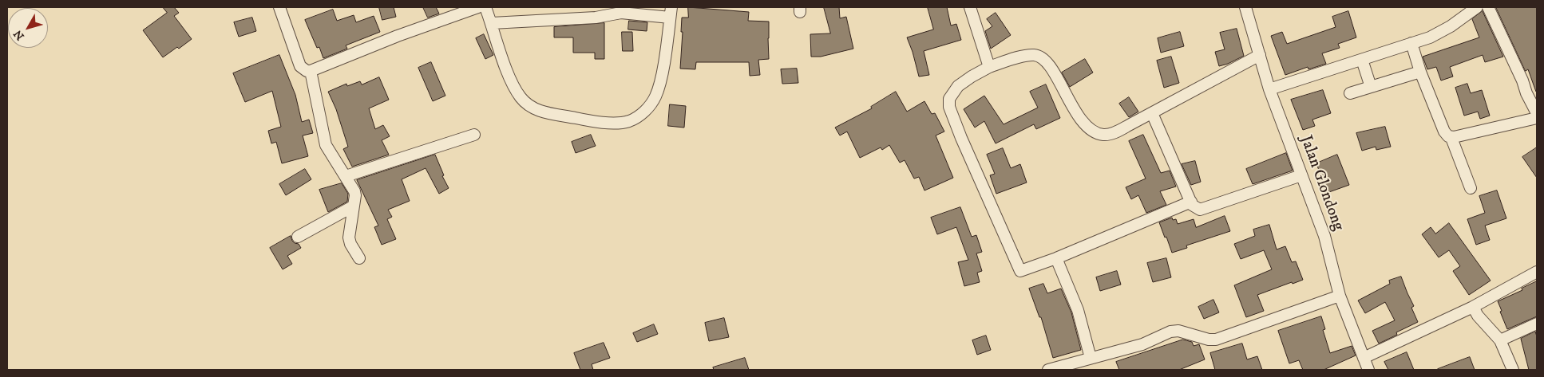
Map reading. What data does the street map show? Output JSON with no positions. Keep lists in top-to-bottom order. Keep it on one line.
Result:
{"streets":{"street":["Jalan Glondong"]},"north":"bottom left"}
